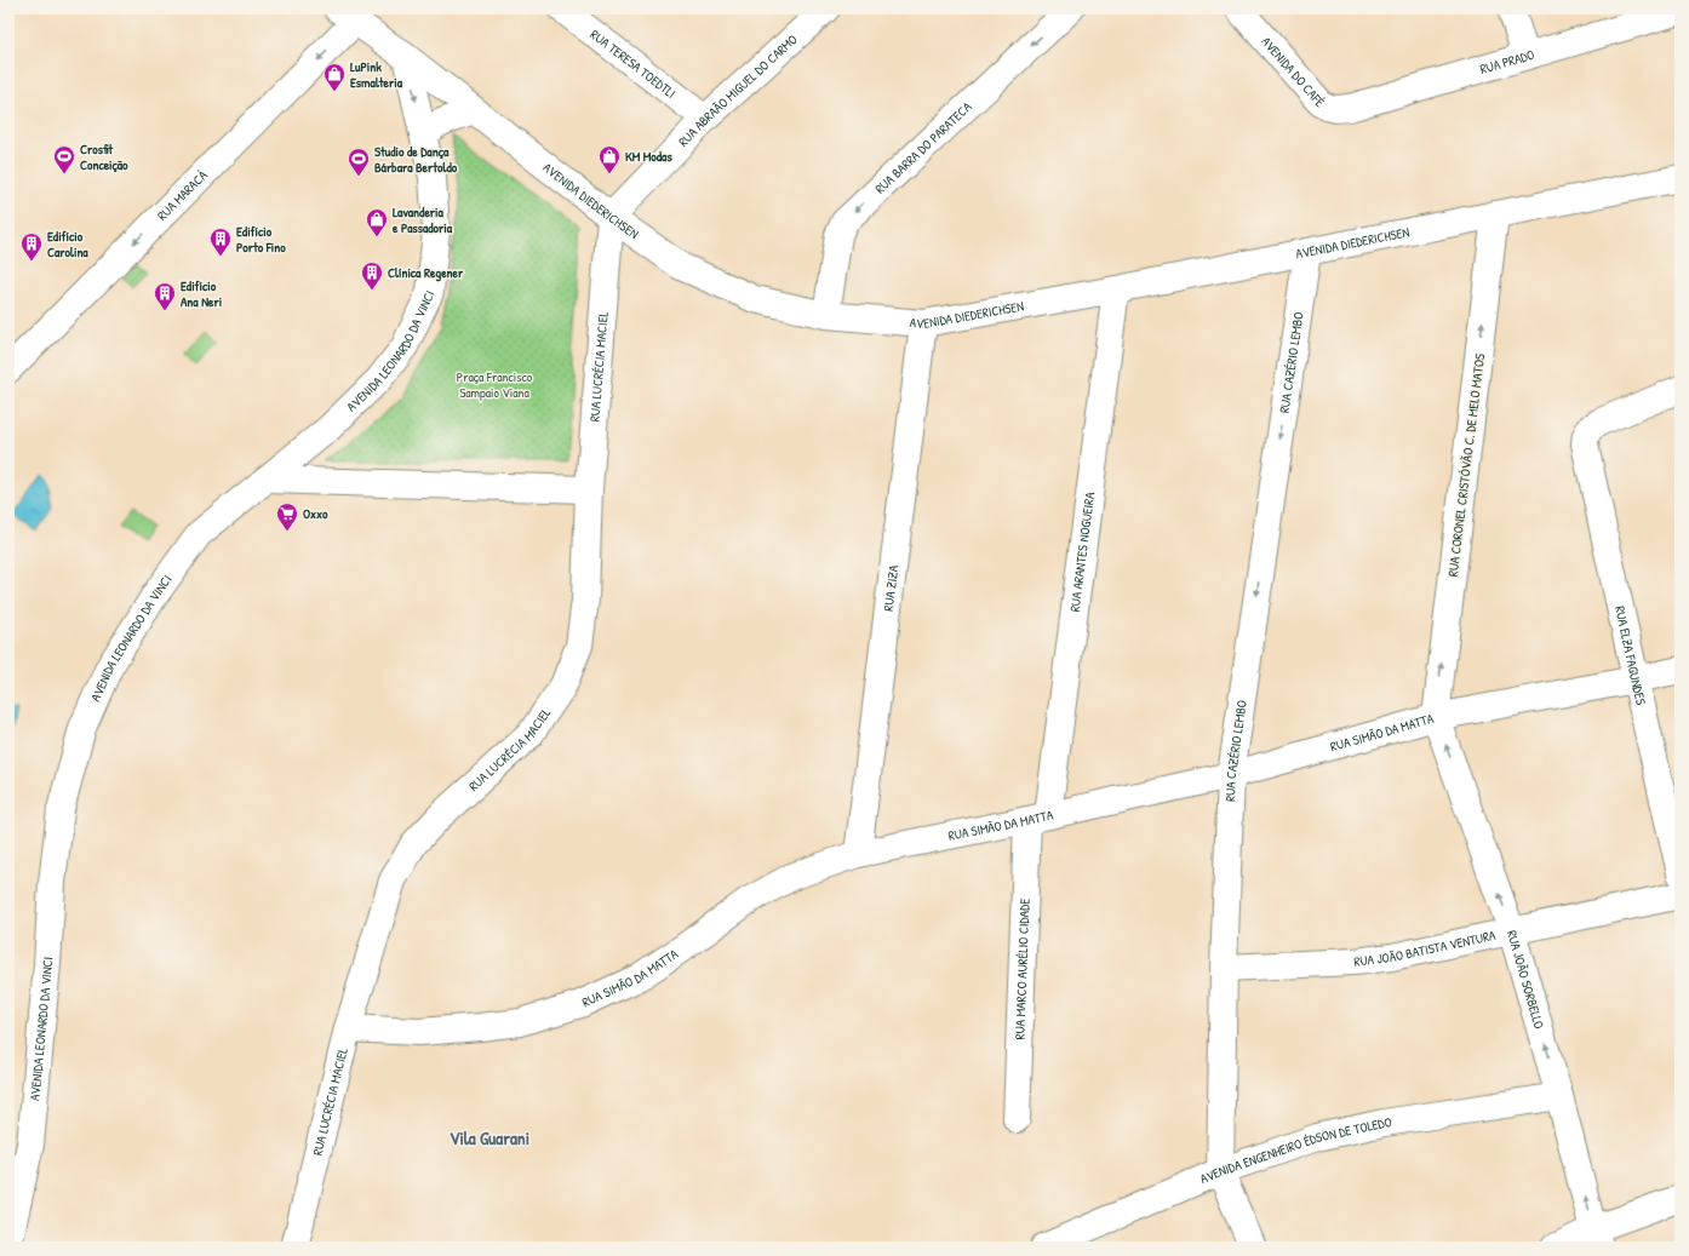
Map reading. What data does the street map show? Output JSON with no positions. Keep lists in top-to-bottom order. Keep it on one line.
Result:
{"streets":{"street":["RUA PRADO","RUA TERESA TOEDTLI","AVENIDA DO CAFÉ","RUA ABRAÃO MIGUEL DO CARMO","RUA BARRA DO PARATECA","RUA MARACÁ","AVENIDA DIEDERICHSEN","AVENIDA LEONARDO DA VINCI","RUA CAZÉRIO LEMBO","RUA LUCRÉCIA MACIEL","RUA CORONEL CRISTÓVÃO C. DE MELO MATOS","RUA ARANTES NOGUEIRA","RUA ZIZA","RUA ELZA FAGUNDES","RUA SIMÃO DA MATTA","RUA JOÃO BATISTA VENTURA","RUA MARCO AURÉLIO CIDADE","RUA JOÃO SORBELLO","AVENIDA ENGENHEIRO ÉDSON DE TOLEDO"]},"crossings":[["RUA PRADO","AVENIDA DO CAFÉ"],["RUA TERESA TOEDTLI","RUA ABRAÃO MIGUEL DO CARMO"],["RUA ABRAÃO MIGUEL DO CARMO","AVENIDA DIEDERICHSEN"],["RUA ABRAÃO MIGUEL DO CARMO","RUA LUCRÉCIA MACIEL"],["RUA BARRA DO PARATECA","AVENIDA DIEDERICHSEN"],["RUA MARACÁ","AVENIDA DIEDERICHSEN"],["AVENIDA DIEDERICHSEN","AVENIDA LEONARDO DA VINCI"],["AVENIDA DIEDERICHSEN","RUA CAZÉRIO LEMBO"],["AVENIDA DIEDERICHSEN","RUA LUCRÉCIA MACIEL"],["AVENIDA DIEDERICHSEN","RUA CORONEL CRISTÓVÃO C. DE MELO MATOS"],["AVENIDA DIEDERICHSEN","RUA ARANTES NOGUEIRA"],["AVENIDA DIEDERICHSEN","RUA ZIZA"],["RUA CAZÉRIO LEMBO","RUA SIMÃO DA MATTA"],["RUA CAZÉRIO LEMBO","RUA JOÃO BATISTA VENTURA"],["RUA CAZÉRIO LEMBO","AVENIDA ENGENHEIRO ÉDSON DE TOLEDO"],["RUA LUCRÉCIA MACIEL","RUA SIMÃO DA MATTA"],["RUA CORONEL CRISTÓVÃO C. DE MELO MATOS","RUA SIMÃO DA MATTA"],["RUA CORONEL CRISTÓVÃO C. DE MELO MATOS","RUA JOÃO SORBELLO"],["RUA ARANTES NOGUEIRA","RUA SIMÃO DA MATTA"],["RUA ARANTES NOGUEIRA","RUA MARCO AURÉLIO CIDADE"],["RUA ZIZA","RUA SIMÃO DA MATTA"],["RUA ELZA FAGUNDES","RUA SIMÃO DA MATTA"],["RUA SIMÃO DA MATTA","RUA MARCO AURÉLIO CIDADE"],["RUA SIMÃO DA MATTA","RUA JOÃO SORBELLO"],["RUA JOÃO BATISTA VENTURA","RUA JOÃO SORBELLO"],["RUA JOÃO SORBELLO","AVENIDA ENGENHEIRO ÉDSON DE TOLEDO"]],"one_way":["RUA BARRA DO PARATECA","RUA MARACÁ","RUA CAZÉRIO LEMBO","RUA CORONEL CRISTÓVÃO C. DE MELO MATOS","RUA JOÃO SORBELLO"],"districts":["Vila Guarani"],"parks":["Praça Francisco Sampaio Viana"],"places":{"shop":["LuPink Esmalteria","KM Modas","Lavanderia e Passadoria"],"sports":["Crosfit Conceição","Studio de Dança Bárbara Bertoldo"],"building":["Edifício Porto Fino","Edifício Carolina","Clínica Regener","Edifício Ana Neri"],"supermarket":["Oxxo"]}}
